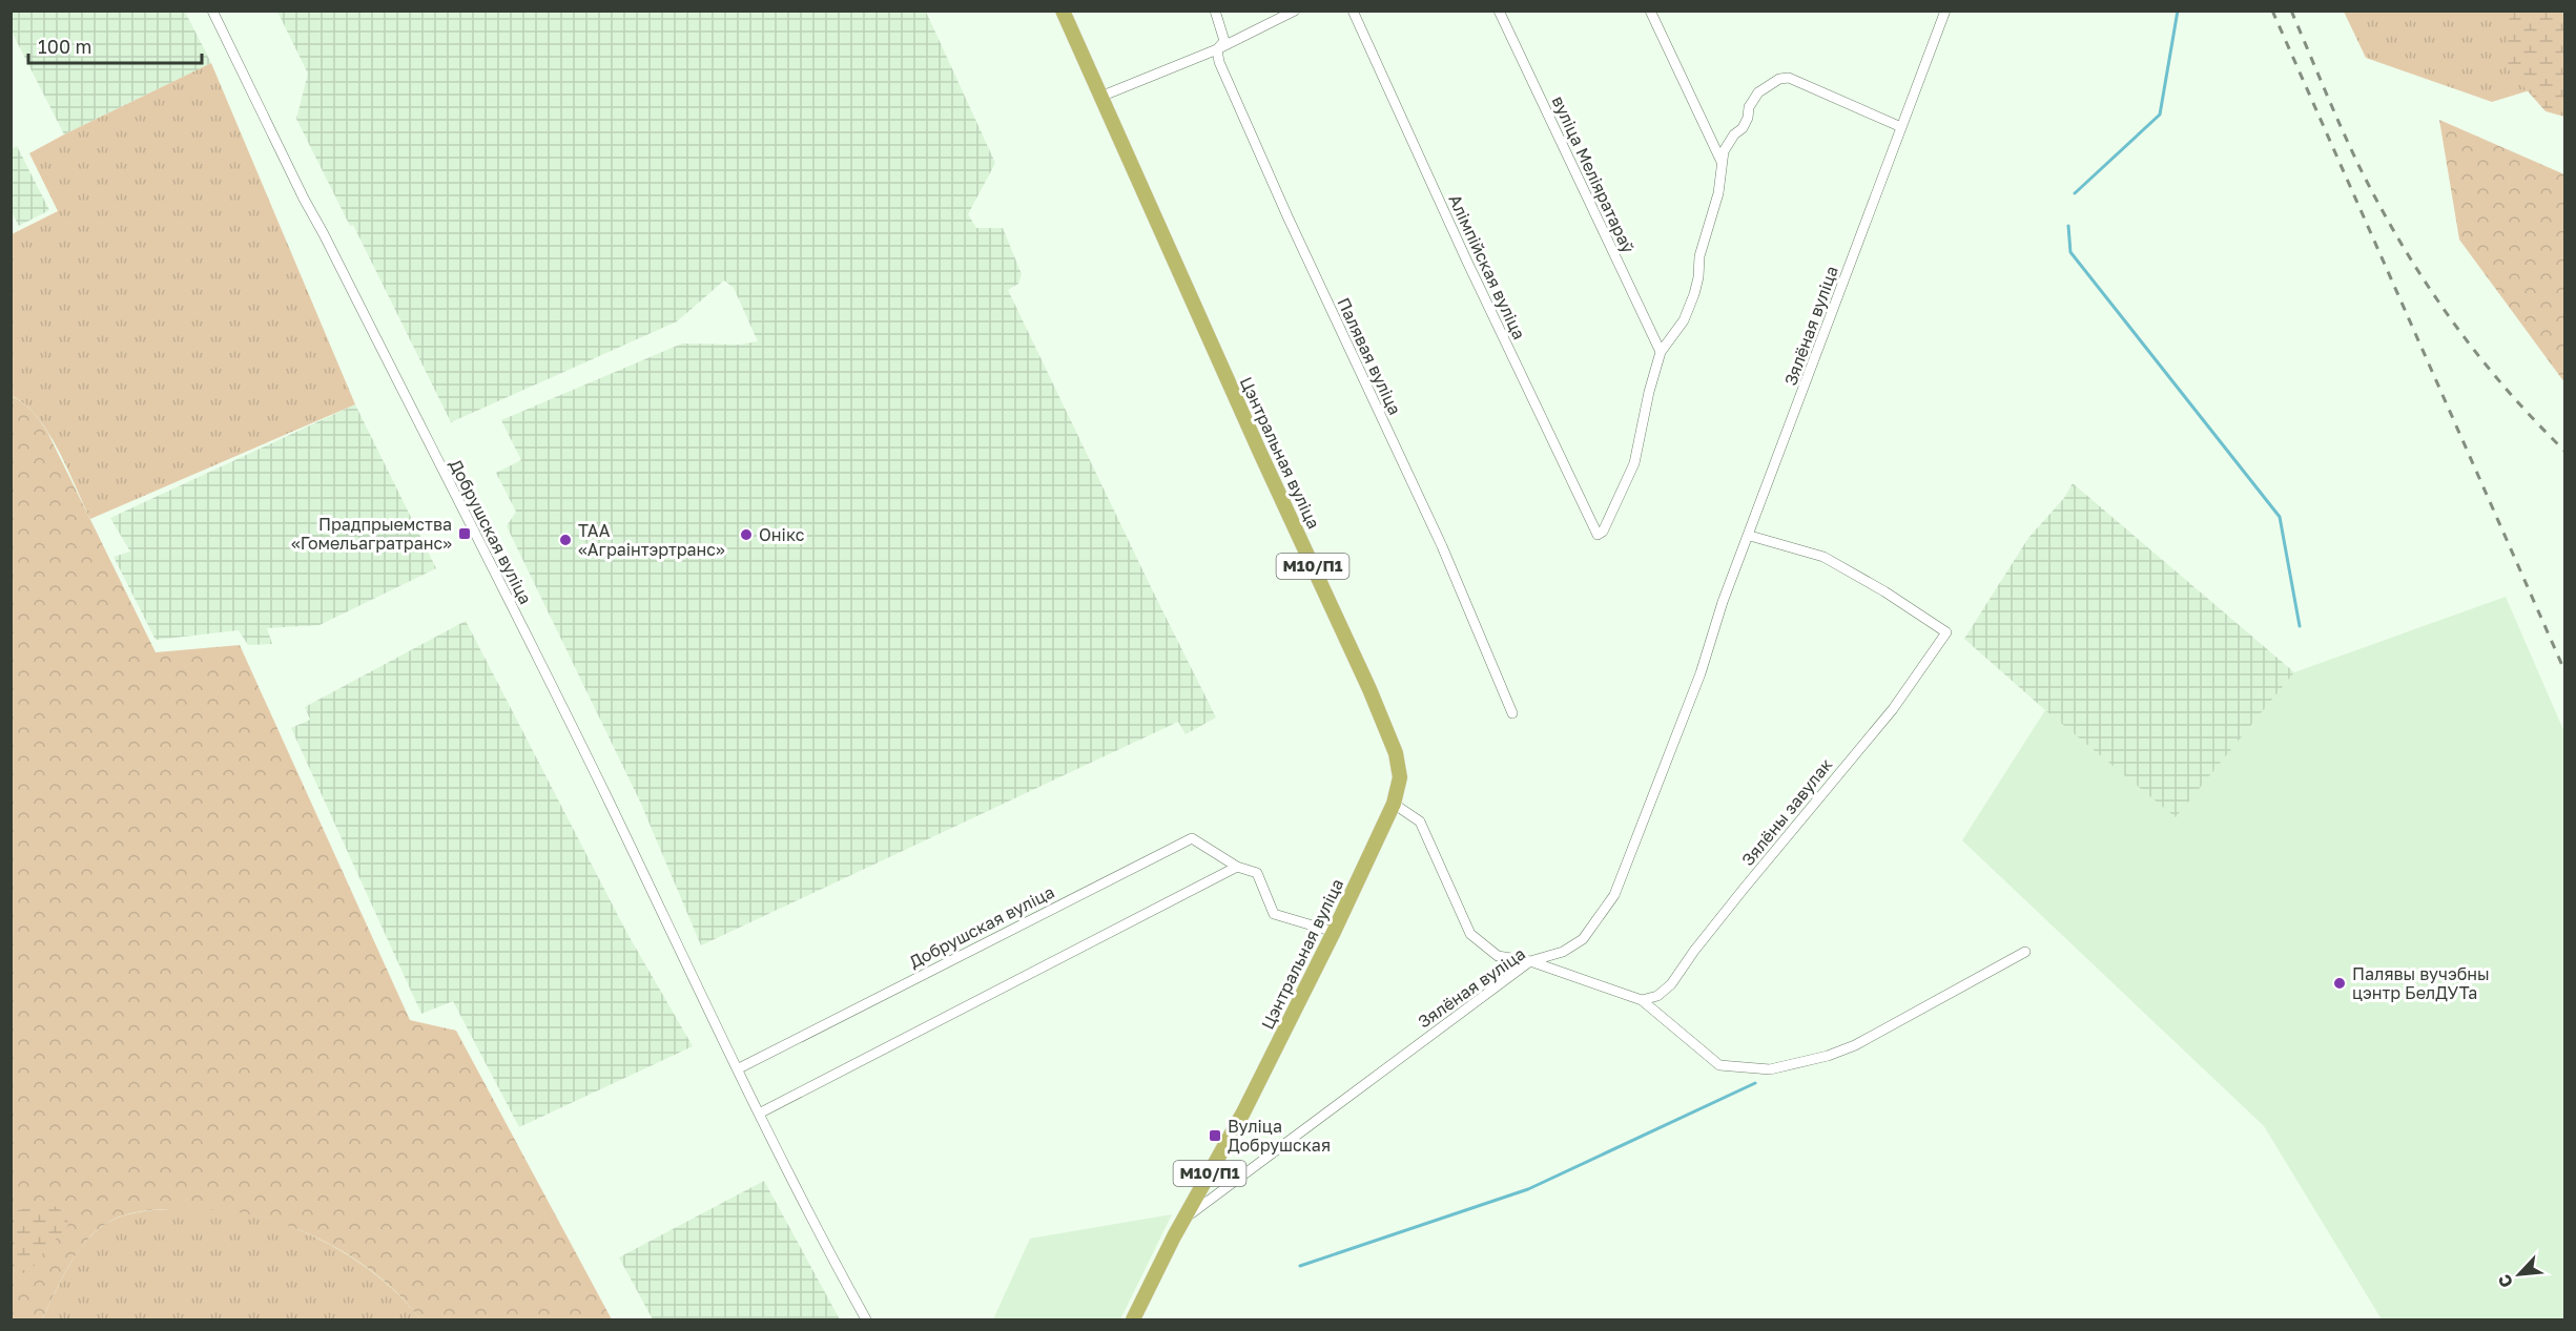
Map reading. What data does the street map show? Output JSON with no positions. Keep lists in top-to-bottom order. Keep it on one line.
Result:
{"streets":{"main road":["Цэнтральная вуліца","М10/П1"],"street":["вуліца Меліяратараў","Алімпійская вуліца","Зялёная вуліца","Палявая вуліца","Добрушская вуліца","Зялёны завулак"]},"crossings":[["вуліца Меліяратараў","Алімпійская вуліца"],["Зялёная вуліца","Цэнтральная вуліца"],["Зялёная вуліца","М10/П1"],["Зялёная вуліца","Зялёны завулак"],["Цэнтральная вуліца","М10/П1"]],"places":{"transit":["Прадпрыемства «Гомельагратранс»","Вуліца Добрушская"],"other":["Онікс","ТАА «Аграінтэртранс»","Палявы вучэбны цэнтр БелДУТа"]},"scale_bar":"100 m","north":"bottom left"}
